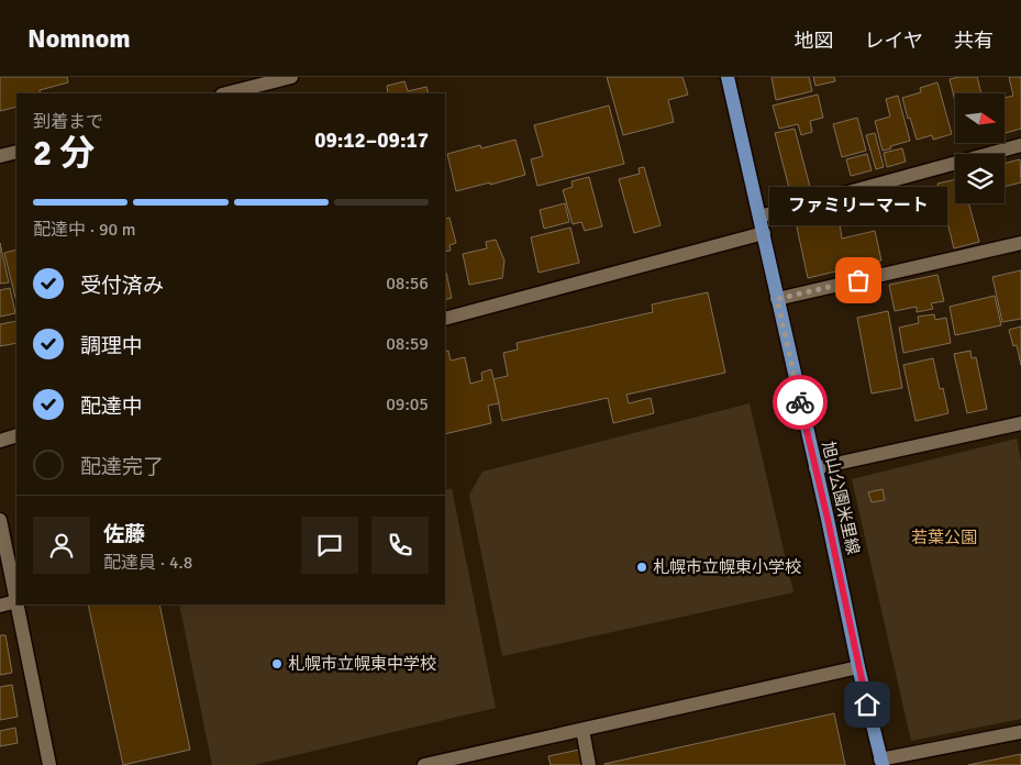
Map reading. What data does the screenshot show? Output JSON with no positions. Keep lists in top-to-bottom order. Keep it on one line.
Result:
{"streets":{"main road":["旭山公園米里線"]},"parks":["若葉公園"],"places":["ファミリーマート","札幌市立幌東小学校","札幌市立幌東中学校"],"north":"right","page":{"header":"Nomnom","nav":["地図","レイヤ","共有"],"heading":["2 分","到着まで","09:12–09:17"],"panel":["佐藤","配達員 · 4.8"],"bubble":"ファミリーマート","bar":"配達中 · 90 m","list":[["受付済み","08:56"],["調理中","08:59"],["配達中","09:05"],"配達完了"]}}
